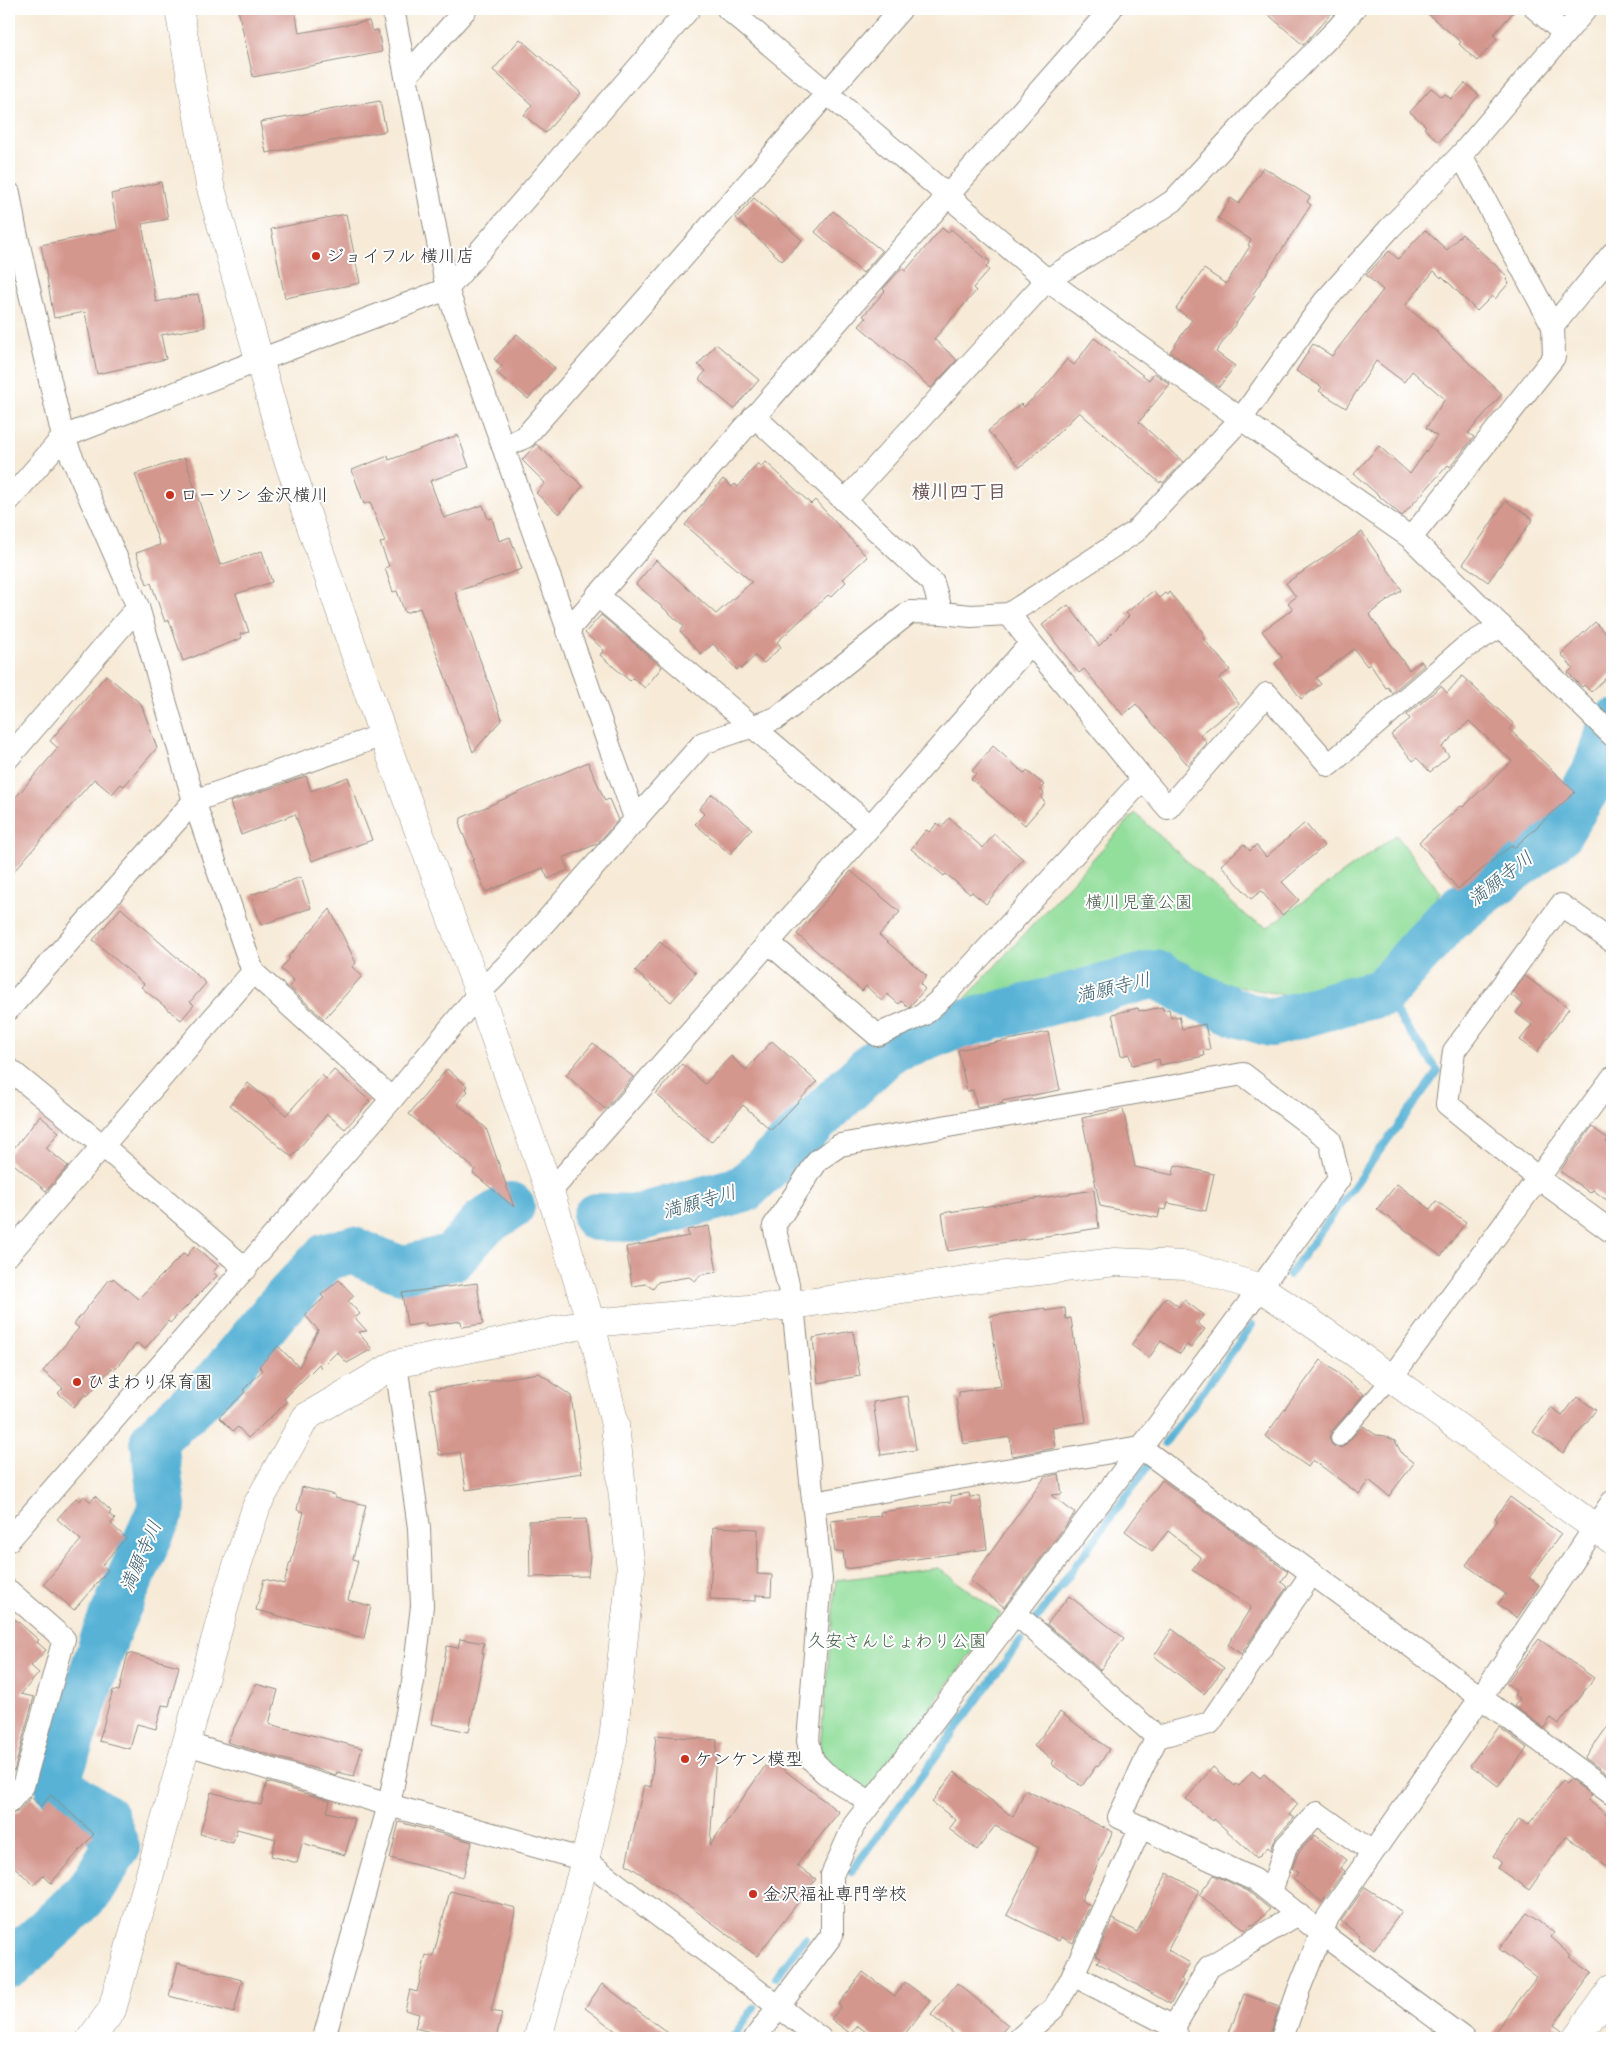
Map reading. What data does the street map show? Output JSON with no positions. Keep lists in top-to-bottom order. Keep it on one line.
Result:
{"districts":["横川四丁目"],"water":["満願寺川"],"parks":["横川児童公園","久安さんじょわり公園"],"places":["ジョイフル 横川店","ローソン 金沢横川","ひまわり保育園","ケンケン模型","金沢福祉専門学校"]}
